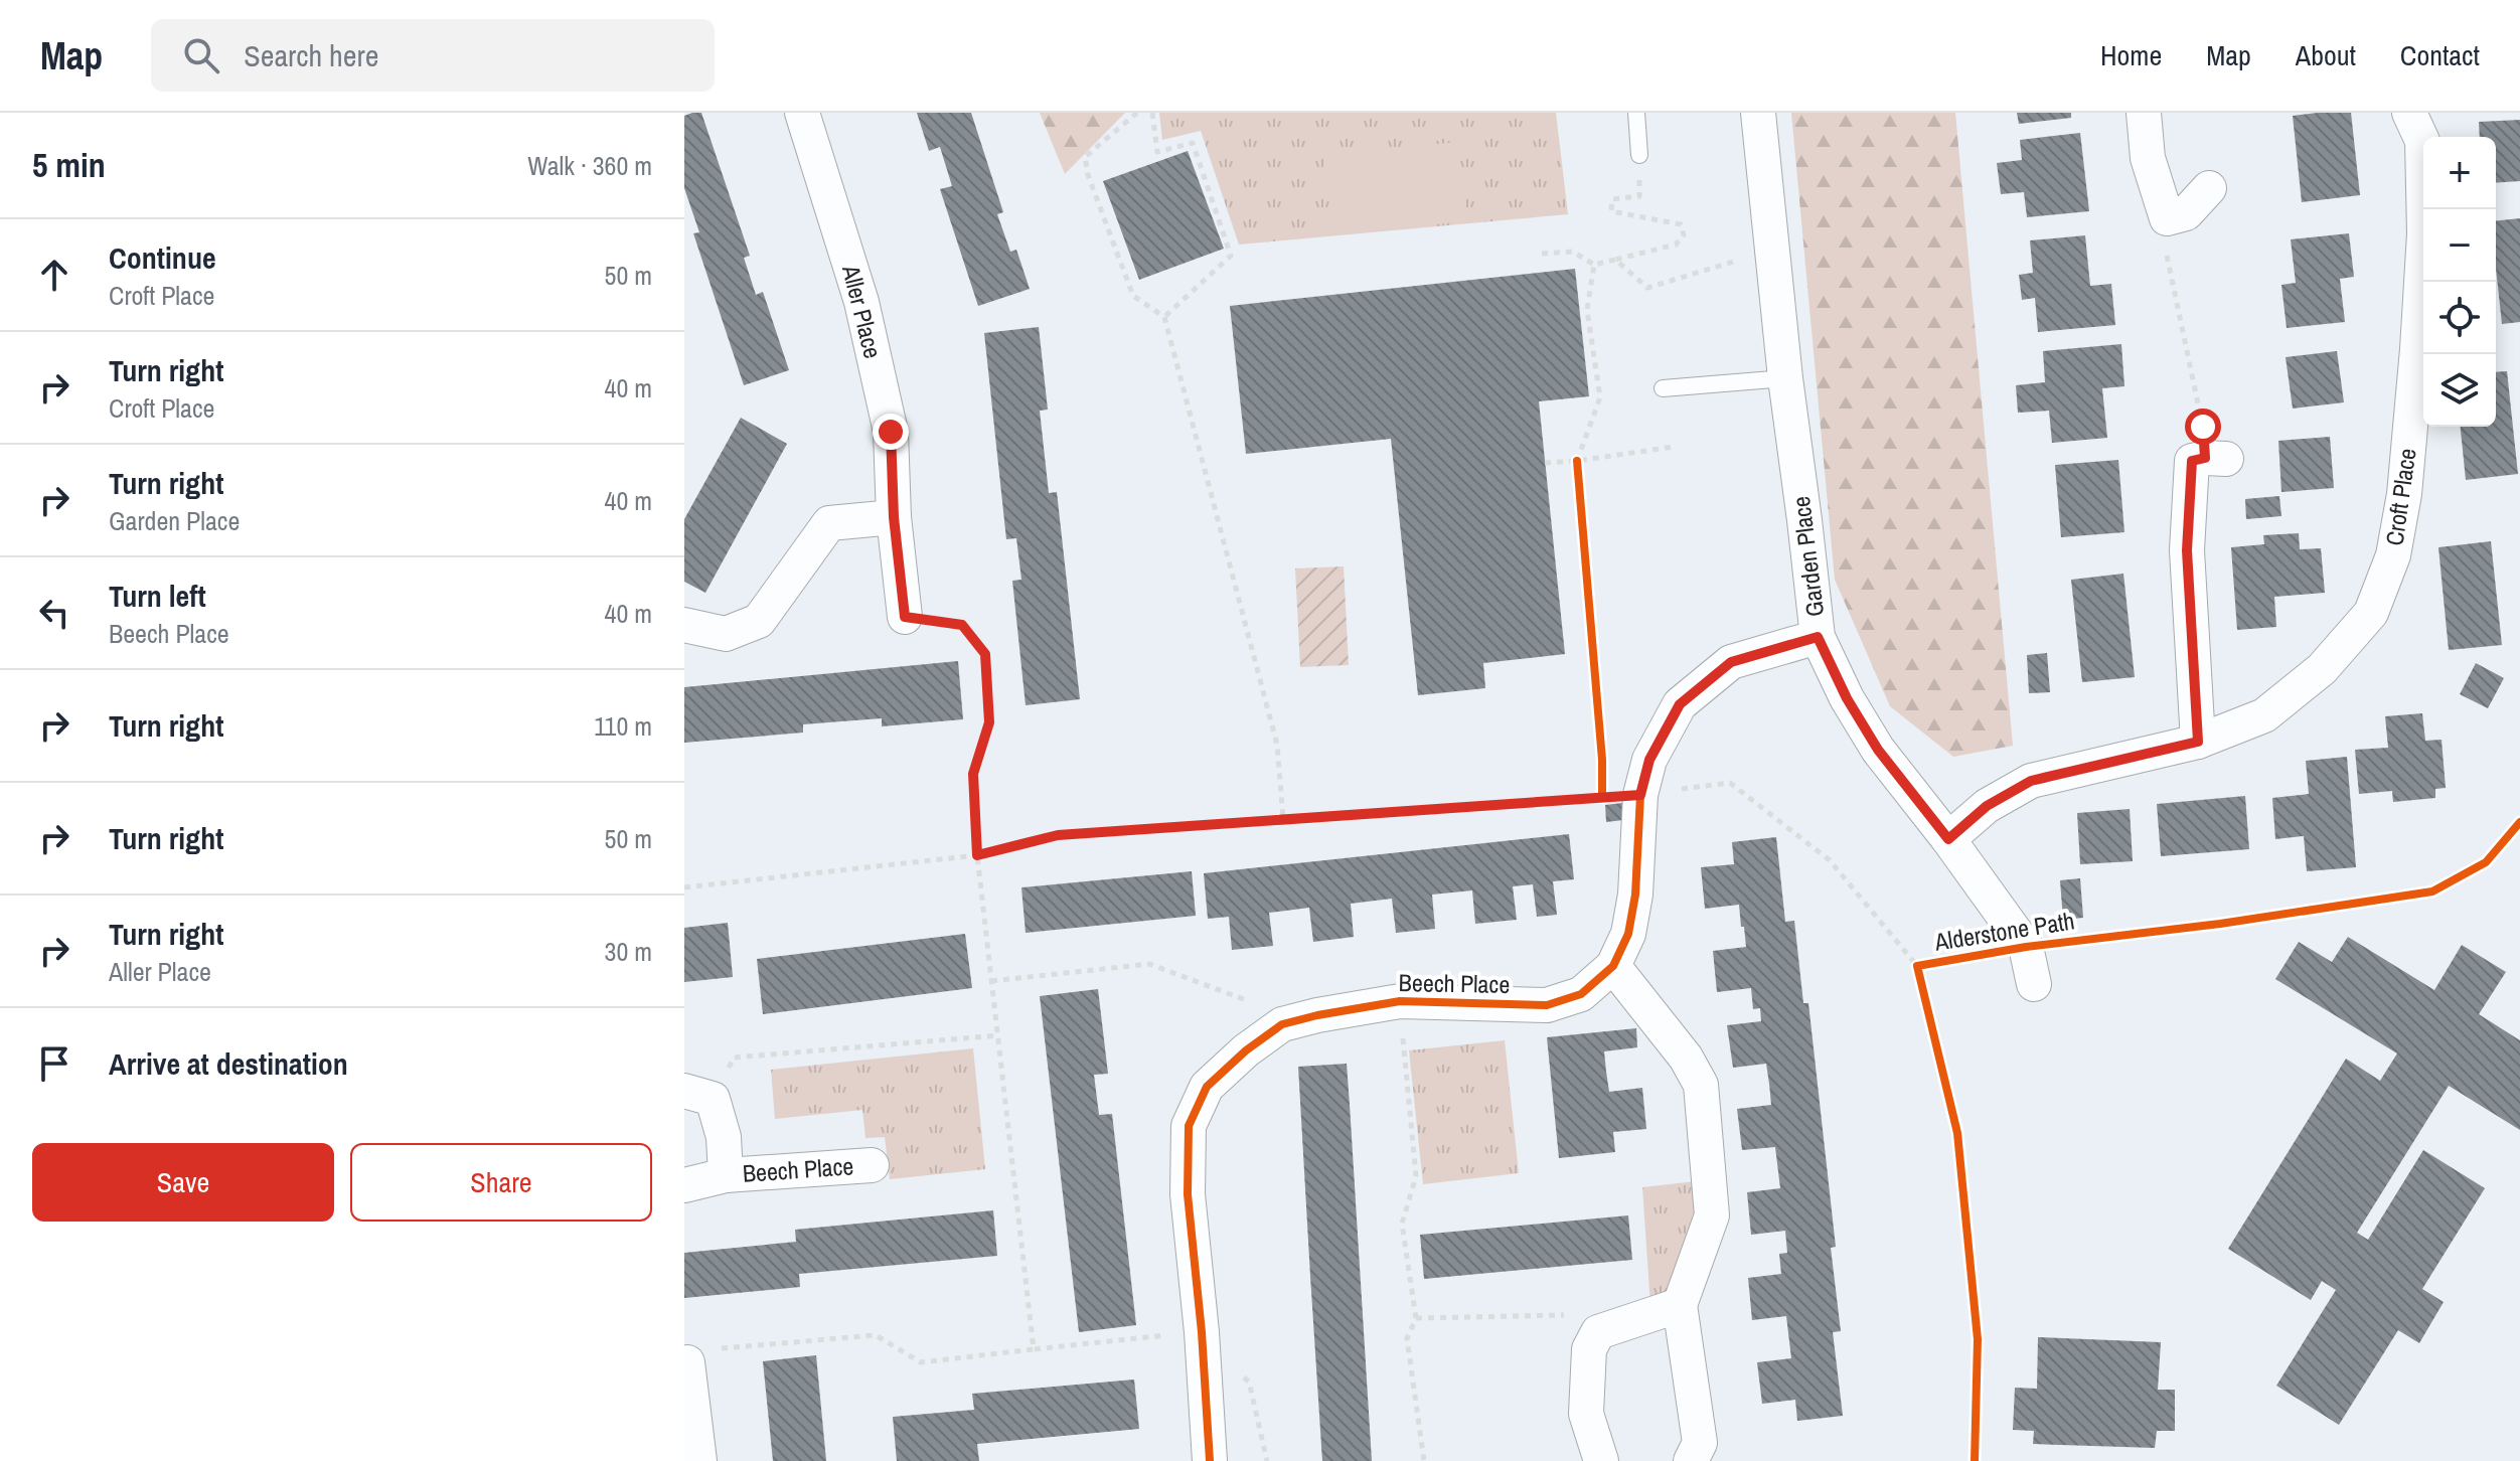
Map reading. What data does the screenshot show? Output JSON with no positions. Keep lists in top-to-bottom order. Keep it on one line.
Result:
{"streets":{"street":["Aller Place","Croft Place","Garden Place","Beech Place"],"cycle path":["Alderstone Path"]},"crossings":[["Croft Place","Garden Place"],["Garden Place","Beech Place"]],"page":{"header":"Map","search":"Search here","nav":["Home","Map","About","Contact"],"heading":["5 min","Walk · 360 m"],"map_buttons":["+","−"],"list":[["Continue","Croft Place","50 m"],["Turn right","Croft Place","40 m"],["Turn right","Garden Place","40 m"],["Turn left","Beech Place","40 m"],["Turn right","110 m"],["Turn right","50 m"],["Turn right","Aller Place","30 m"],"Arrive at destination"],"buttons":["Save","Share"]}}
